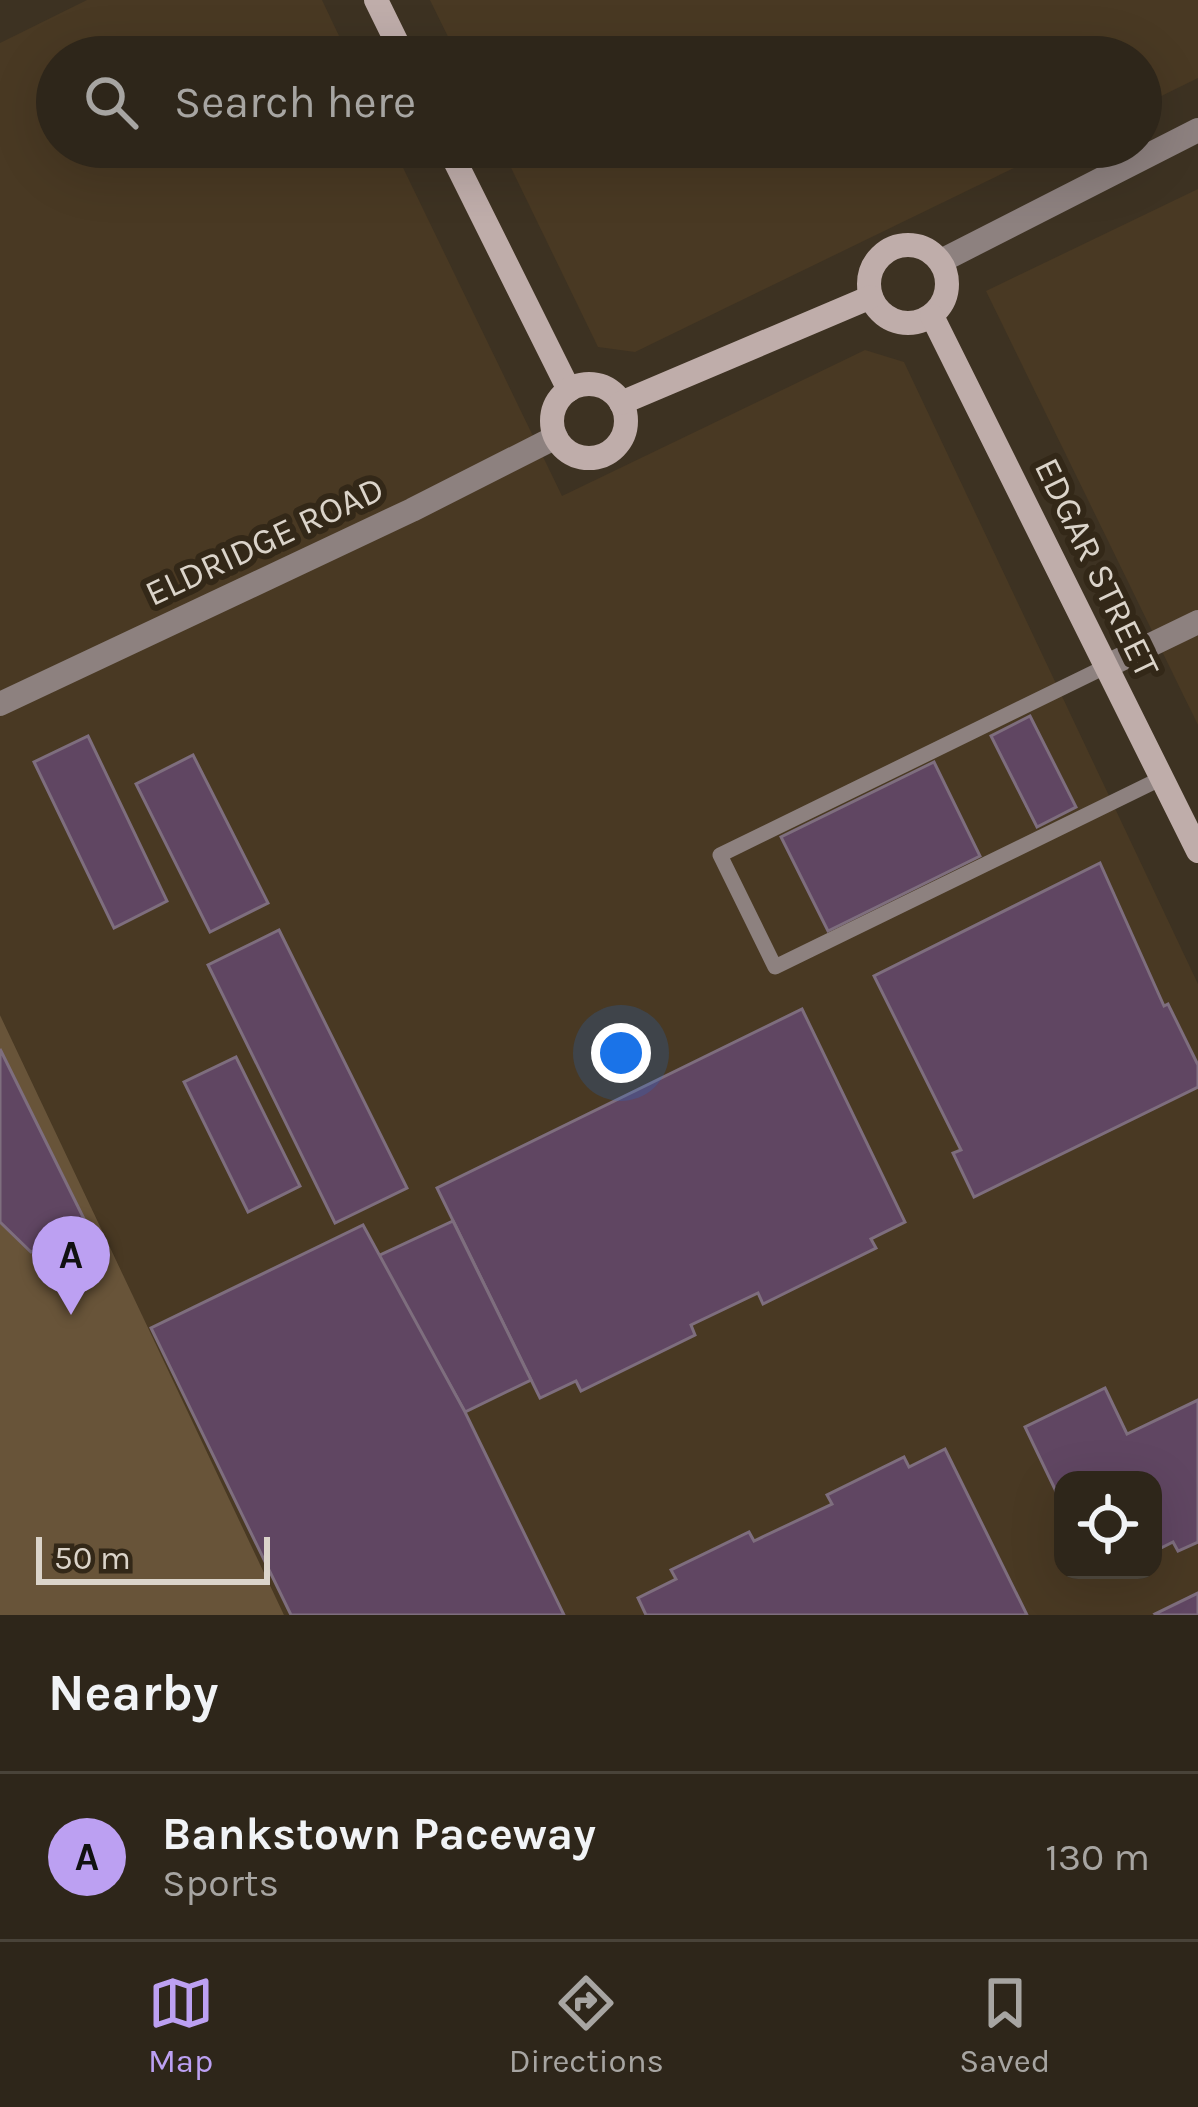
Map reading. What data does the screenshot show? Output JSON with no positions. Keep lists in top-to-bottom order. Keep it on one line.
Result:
{"streets":{"main road":["EDGAR STREET"],"street":["ELDRIDGE ROAD"]},"scale_bar":"50 m","page":{"search":"Search here","pins":"A","scale":"50 m","heading":"Nearby","list":[{"mark":"A","name":"Bankstown Paceway","note":"Sports","value":"130 m"}],"nav":["Map","Directions","Saved"]}}
